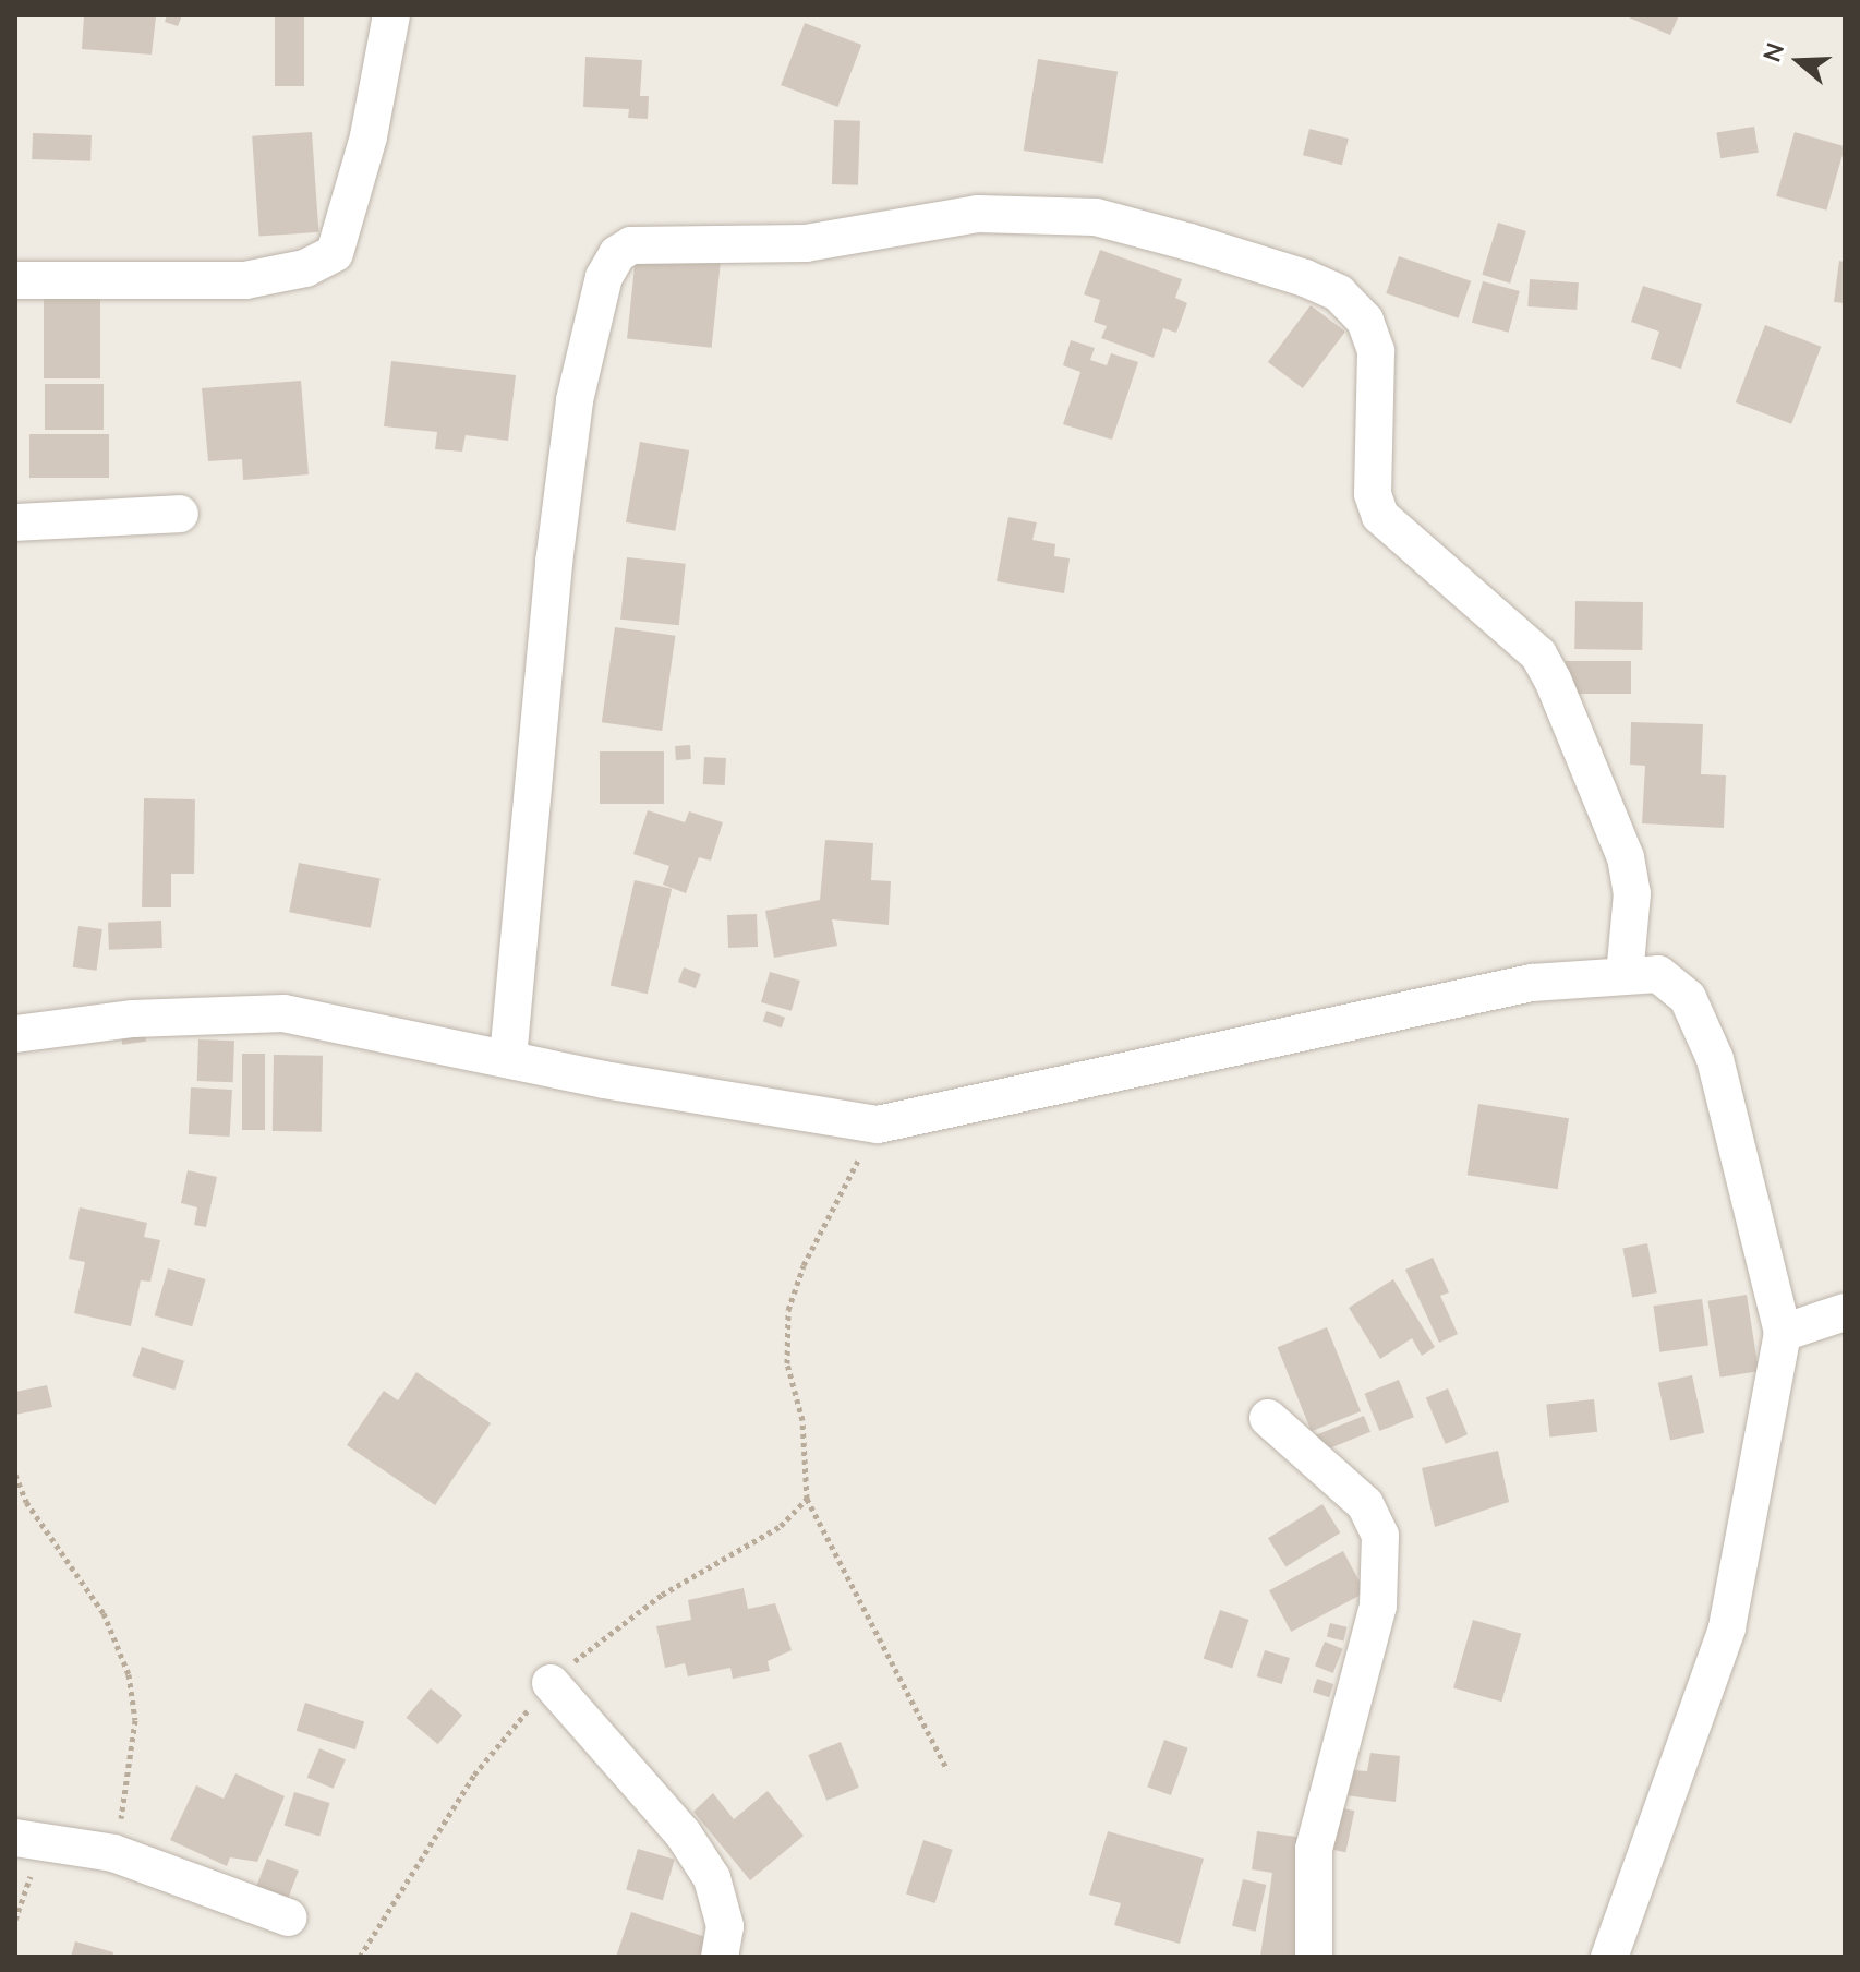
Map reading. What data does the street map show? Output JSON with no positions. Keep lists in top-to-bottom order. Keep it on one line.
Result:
{"north":"left"}
